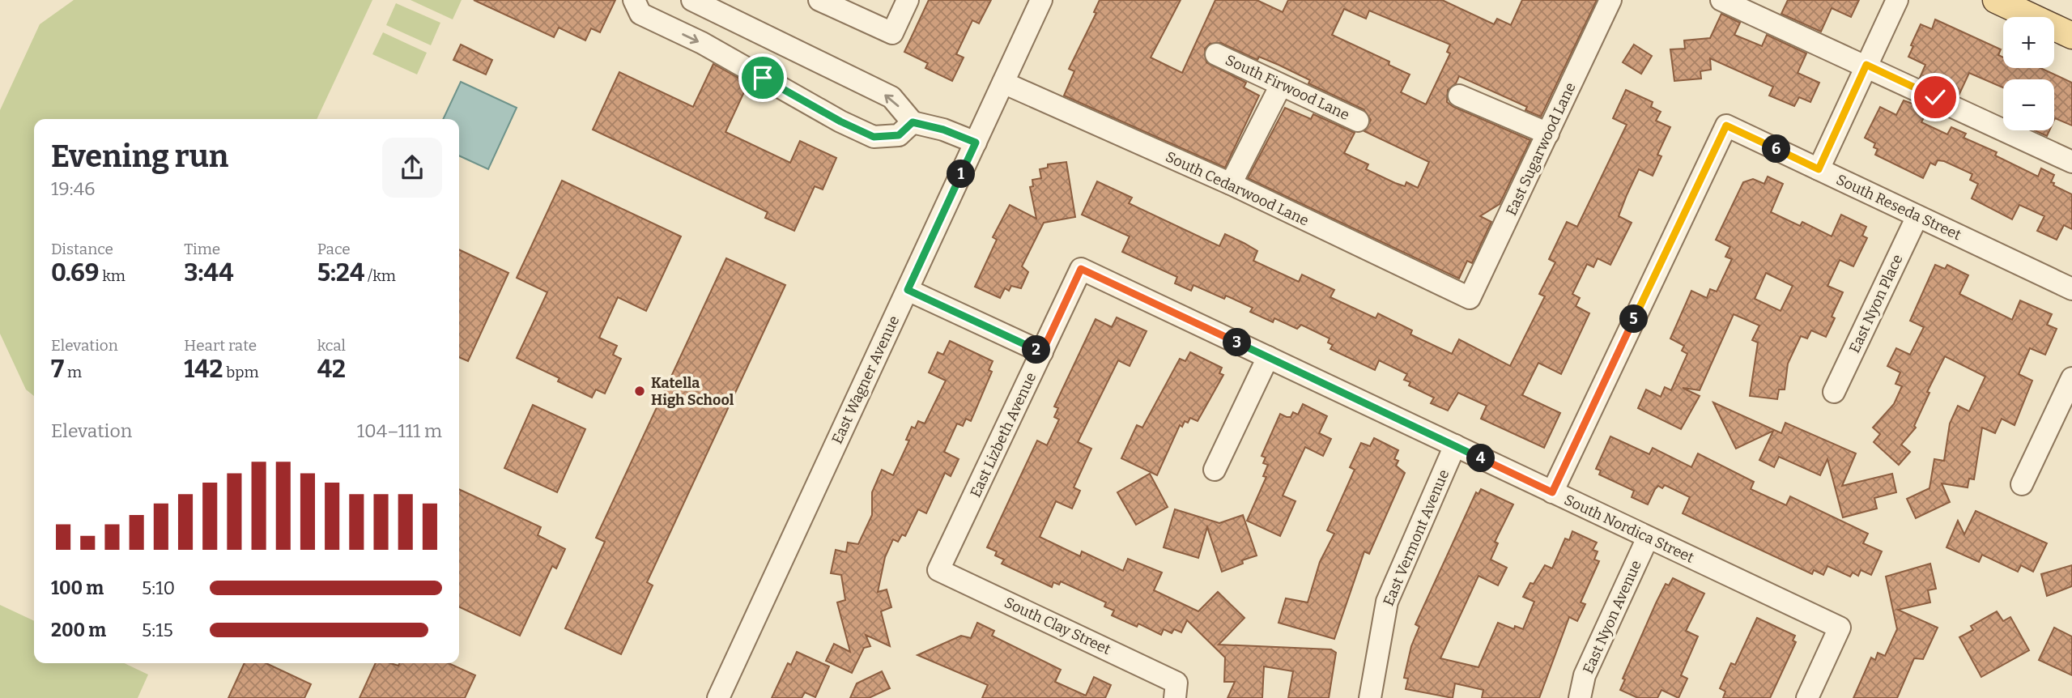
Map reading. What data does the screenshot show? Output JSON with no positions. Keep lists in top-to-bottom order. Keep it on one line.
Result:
{"streets":{"street":["South Firwood Lane","East Sugarwood Lane","South Cedarwood Lane","South Reseda Street","East Nyon Place","East Wagner Avenue","East Lizbeth Avenue","South Nordica Street","East Vermont Avenue","East Nyon Avenue","South Clay Street"]},"crossings":[["East Sugarwood Lane","South Cedarwood Lane"],["South Cedarwood Lane","East Wagner Avenue"],["South Reseda Street","East Nyon Place"],["South Reseda Street","South Nordica Street"],["East Lizbeth Avenue","South Nordica Street"],["East Lizbeth Avenue","South Clay Street"],["South Nordica Street","East Vermont Avenue"],["South Nordica Street","East Nyon Avenue"]],"places":["Katella High School"],"page":{"map_buttons":["+","−"],"heading":["Evening run","19:46"],"pins":["6","1","5","3","2","4"],"stats":[["Distance","0.69 km"],["Time","3:44"],["Pace","5:24 /km"],["Elevation","7 m"],["Heart rate","142 bpm"],["kcal","42"]],"chart":["Elevation","104–111 m"],"list":[{"name":"100 m","note":"5:10"},{"name":"200 m","note":"5:15"}]}}
